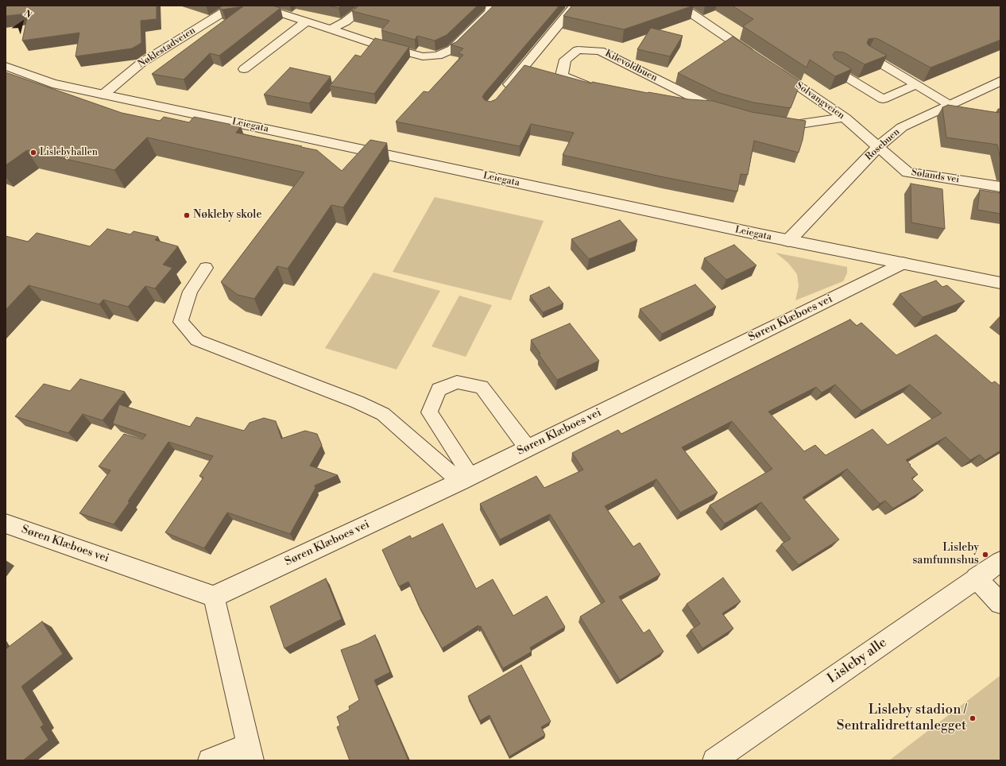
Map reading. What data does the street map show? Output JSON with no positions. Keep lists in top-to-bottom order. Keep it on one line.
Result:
{"streets":{"street":["Nøklestadveien","Kilevoldbuen","Solvangveien","Leiegata","Rosebuen","Sølands vei","Søren Klæboes vei","Lisleby alle"]},"crossings":[["Nøklestadveien","Leiegata"],["Solvangveien","Rosebuen"],["Solvangveien","Sølands vei"],["Leiegata","Rosebuen"],["Leiegata","Søren Klæboes vei"],["Rosebuen","Sølands vei"]],"places":["Lislebyhallen","Nøkleby skole","Lisleby samfunnshus","Lisleby stadion / Sentralidrettanlegget"],"north":"top right"}
